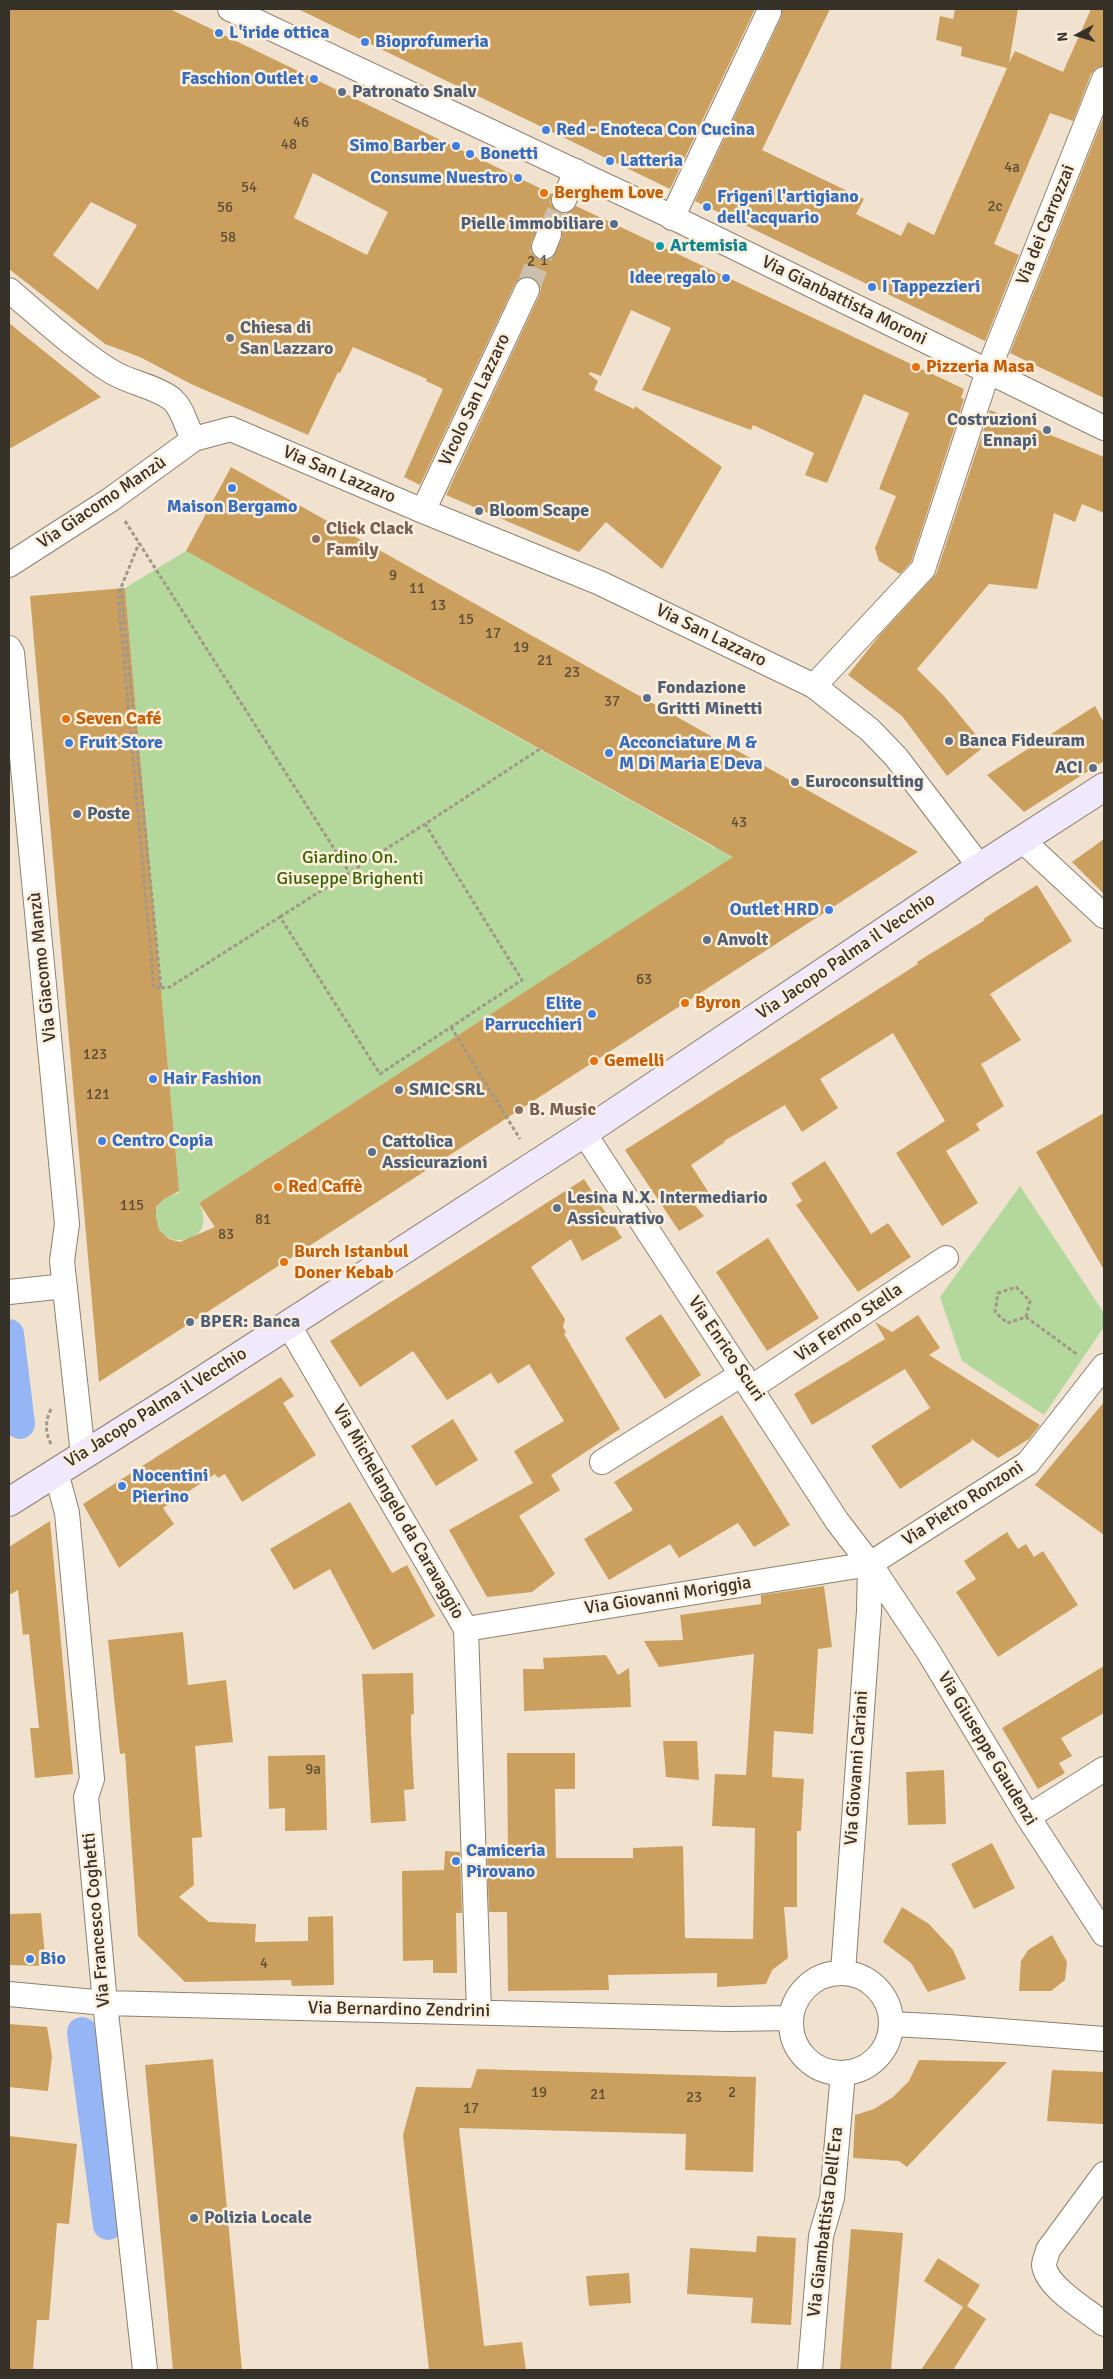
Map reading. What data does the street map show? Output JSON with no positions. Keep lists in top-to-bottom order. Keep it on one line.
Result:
{"streets":{"street":["Via dei Carrozzai","Via Gianbattista Moroni","Vicolo San Lazzaro","Via San Lazzaro","Via Giacomo Manzù","Via Jacopo Palma il Vecchio","Via Fermo Stella","Via Enrico Scuri","Via Pietro Ronzoni","Via Michelangelo da Caravaggio","Via Giovanni Moriggia","Via Giuseppe Gaudenzi","Via Giovanni Cariani","Via Francesco Coghetti","Via Bernardino Zendrini","Via Giambattista Dell'Era"]},"crossings":[["Via dei Carrozzai","Via Gianbattista Moroni"],["Vicolo San Lazzaro","Via San Lazzaro"],["Via San Lazzaro","Via Giacomo Manzù"],["Via San Lazzaro","Via Jacopo Palma il Vecchio"],["Via Giacomo Manzù","Via Jacopo Palma il Vecchio"],["Via Jacopo Palma il Vecchio","Via Enrico Scuri"],["Via Jacopo Palma il Vecchio","Via Michelangelo da Caravaggio"],["Via Jacopo Palma il Vecchio","Via Francesco Coghetti"],["Via Fermo Stella","Via Enrico Scuri"],["Via Enrico Scuri","Via Pietro Ronzoni"],["Via Enrico Scuri","Via Giovanni Moriggia"],["Via Enrico Scuri","Via Giuseppe Gaudenzi"],["Via Enrico Scuri","Via Giovanni Cariani"],["Via Pietro Ronzoni","Via Giovanni Moriggia"],["Via Pietro Ronzoni","Via Giuseppe Gaudenzi"],["Via Pietro Ronzoni","Via Giovanni Cariani"],["Via Michelangelo da Caravaggio","Via Giovanni Moriggia"],["Via Michelangelo da Caravaggio","Via Bernardino Zendrini"],["Via Giovanni Moriggia","Via Giuseppe Gaudenzi"],["Via Giovanni Moriggia","Via Giovanni Cariani"],["Via Giuseppe Gaudenzi","Via Giovanni Cariani"],["Via Giovanni Cariani","Via Bernardino Zendrini"],["Via Giovanni Cariani","Via Giambattista Dell'Era"],["Via Francesco Coghetti","Via Bernardino Zendrini"],["Via Bernardino Zendrini","Via Giambattista Dell'Era"]],"parks":["Giardino On. Giuseppe Brighenti"],"places":["L'iride ottica","Bioprofumeria","Faschion Outlet","Patronato Snalv","Red - Enoteca Con Cucina","Simo Barber","Bonetti","Latteria","Consume Nuestro","Berghem Love","Frigeni l'artigiano dell'acquario","Pielle immobiliare","Artemisia","Idee regalo","I Tappezzieri","Chiesa di San Lazzaro","Pizzeria Masa","Costruzioni Ennapi","Maison Bergamo","Bloom Scape","Click Clack Family","Fondazione Gritti Minetti","Seven Café","Banca Fideuram","Fruit Store","Acconciature M & M Di Maria E Deva","ACI","Euroconsulting","Poste","Outlet HRD","Anvolt","Byron","Elite Parrucchieri","Gemelli","Hair Fashion","SMIC SRL","B. Music","Centro Copia","Cattolica Assicurazioni","Red Caffè","Lesina N.X. Intermediario Assicurativo","Burch Istanbul Doner Kebab","BPER: Banca","Nocentini Pierino","Camiceria Pirovano","Bio","Polizia Locale"],"house_numbers":["46","48","4a","54","2c","56","58","1","2","9","11","13","15","17","19","21","23","37","43","63","123","121","115","81","83","9a","4","19","2","21","23","17"],"north":"left"}
